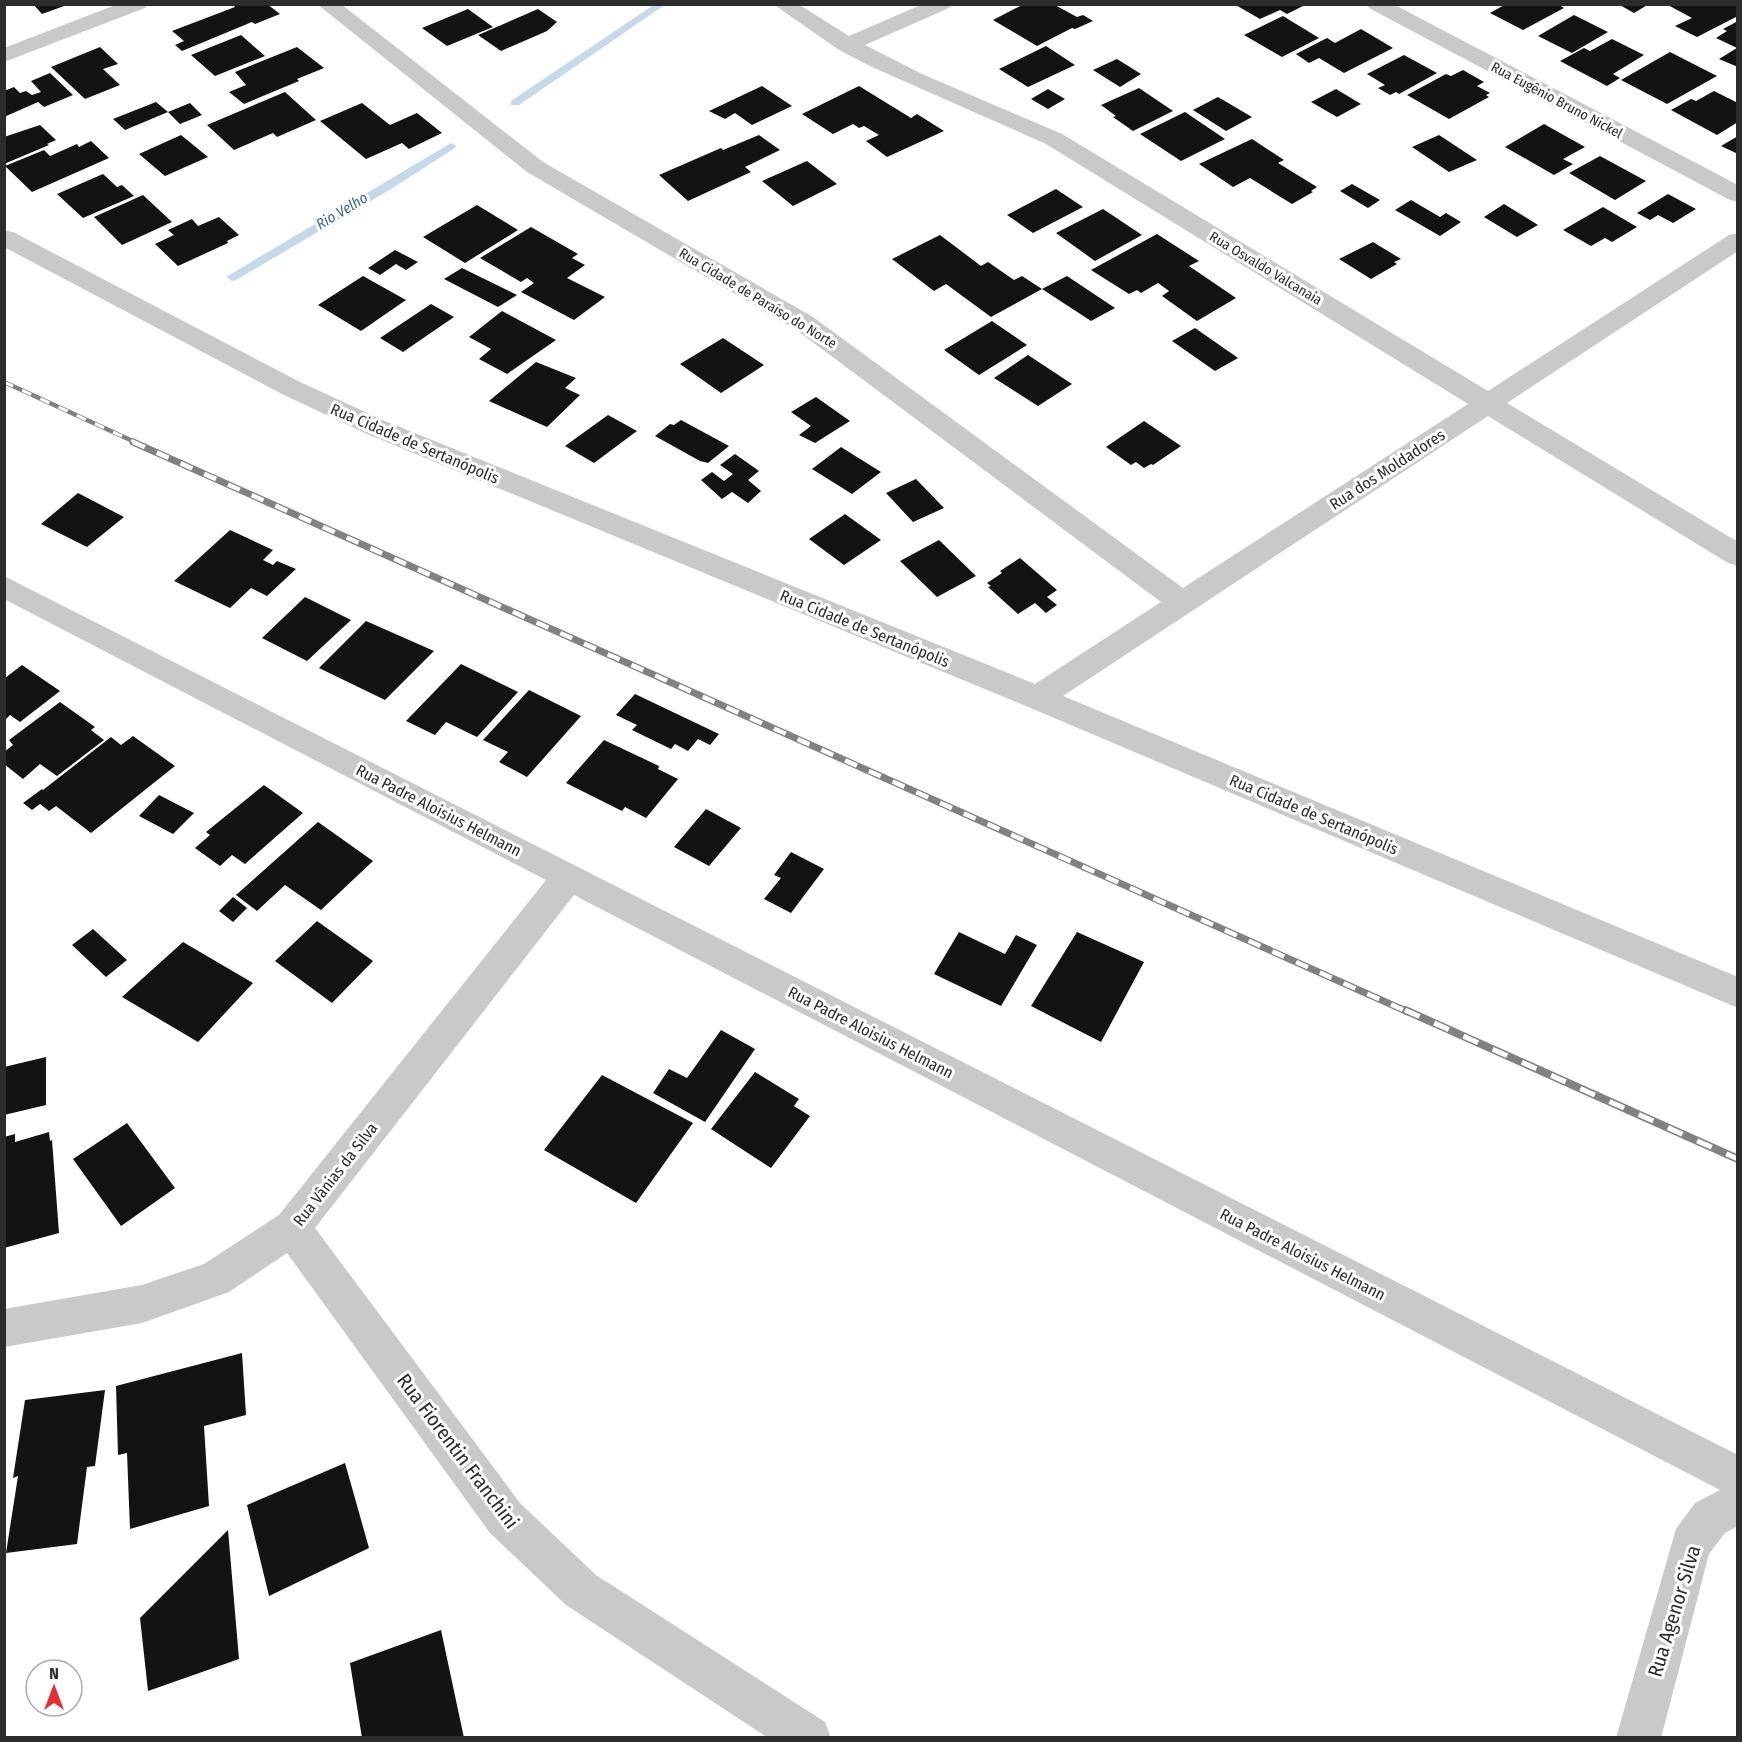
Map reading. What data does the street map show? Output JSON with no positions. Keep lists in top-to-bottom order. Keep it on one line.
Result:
{"streets":{"street":["Rua Eugênio Bruno Nickel","Rua Osvaldo Valcanaia","Rua Cidade de Paraíso do Norte","Rua Cidade de Sertanópolis","Rua dos Moldadores","Rua Padre Aloisius Helmann","Rua Vânias da Silva","Rua Fiorentin Franchini","Rua Agenor Silva"]},"crossings":[["Rua Osvaldo Valcanaia","Rua dos Moldadores"],["Rua Cidade de Paraíso do Norte","Rua dos Moldadores"],["Rua Cidade de Sertanópolis","Rua dos Moldadores"],["Rua Padre Aloisius Helmann","Rua Vânias da Silva"],["Rua Vânias da Silva","Rua Fiorentin Franchini"]],"water":["Rio Velho"],"north":"top"}
